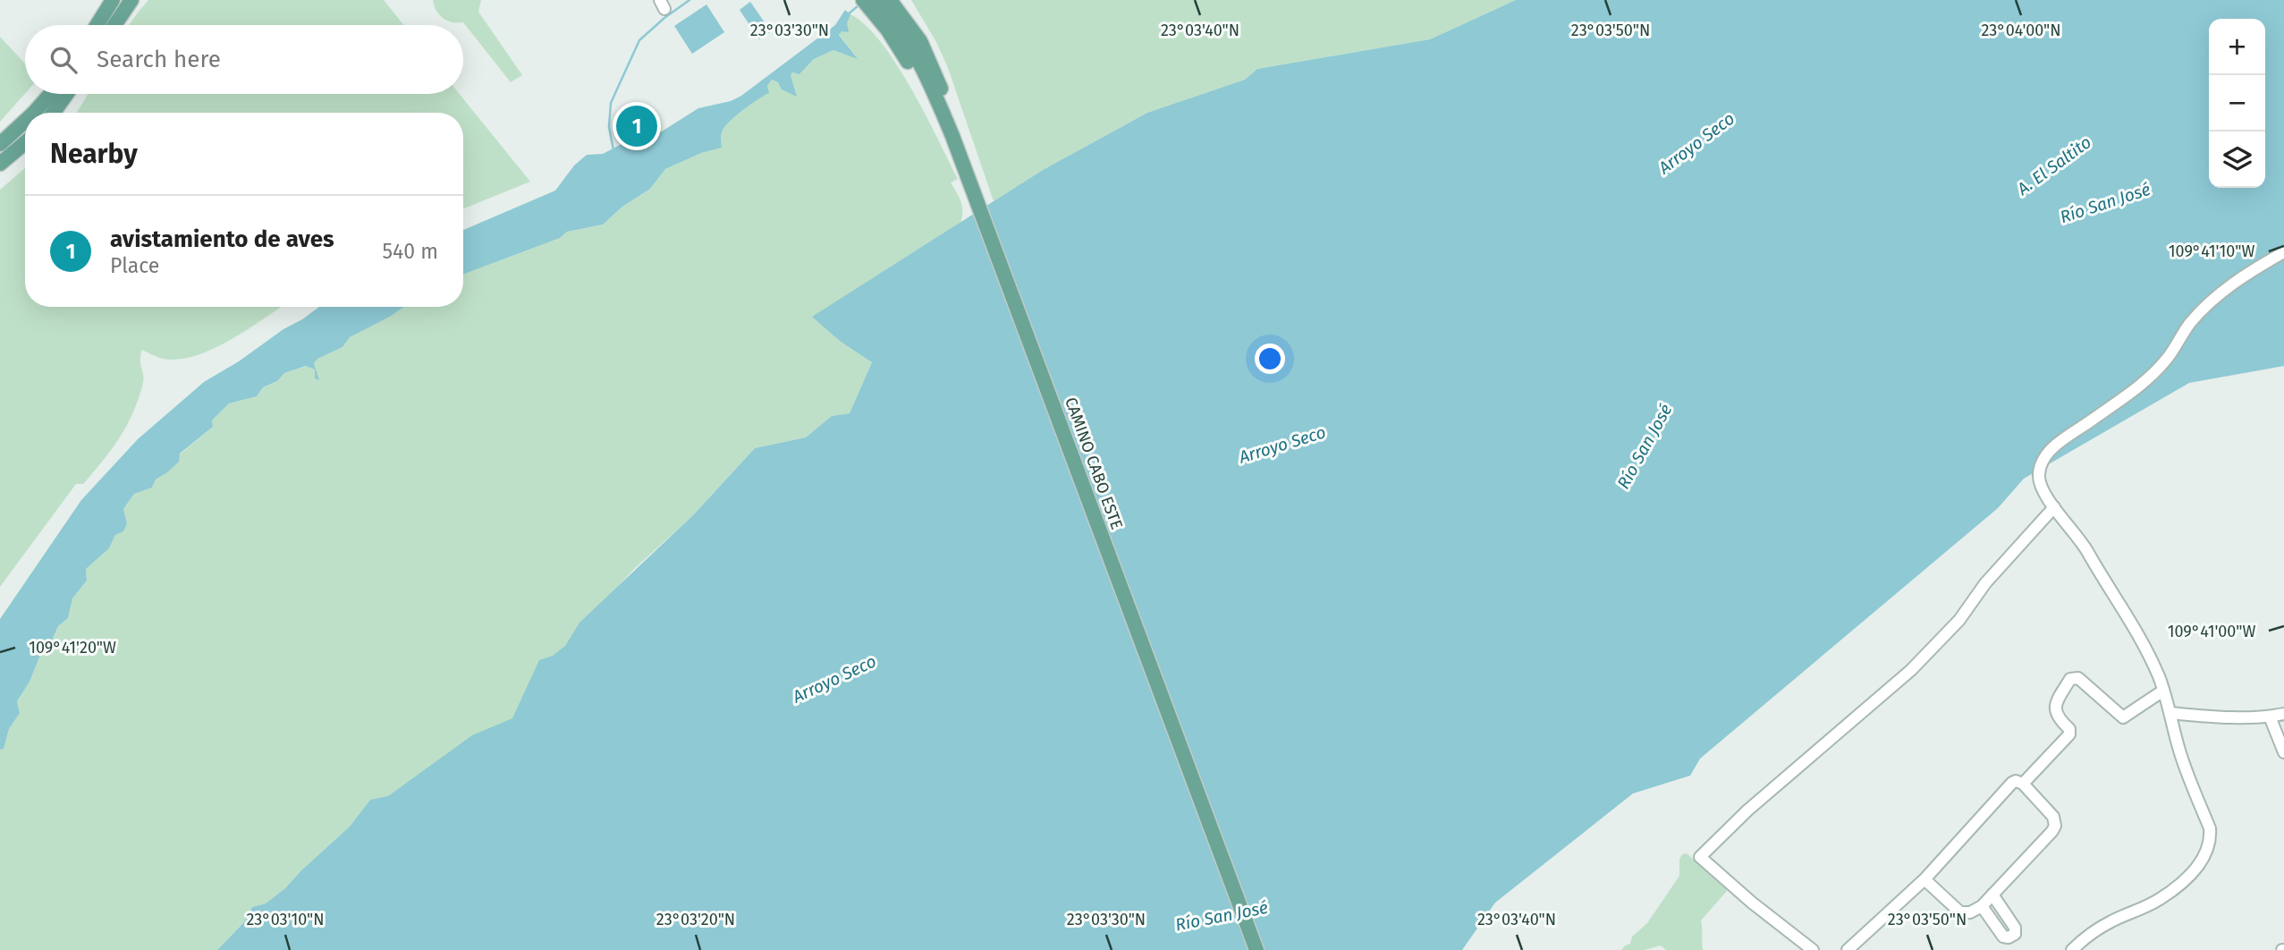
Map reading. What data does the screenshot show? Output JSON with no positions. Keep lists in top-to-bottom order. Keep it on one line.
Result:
{"streets":{"main road":["CAMINO CABO ESTE"]},"water":["Arroyo Seco","A. El Saltito","Río San José"],"page":{"map_buttons":["+","−"],"search":"Search here","pins":"1","heading":"Nearby","list":[{"mark":"1","name":"avistamiento de aves","note":"Place","value":"540 m"}]},"coordinates":["23°03'30\"N","23°03'40\"N","23°04'00\"N","23°03'50\"N","109°41'10\"W","109°41'00\"W","109°41'20\"W","23°03'10\"N","23°03'20\"N"]}
